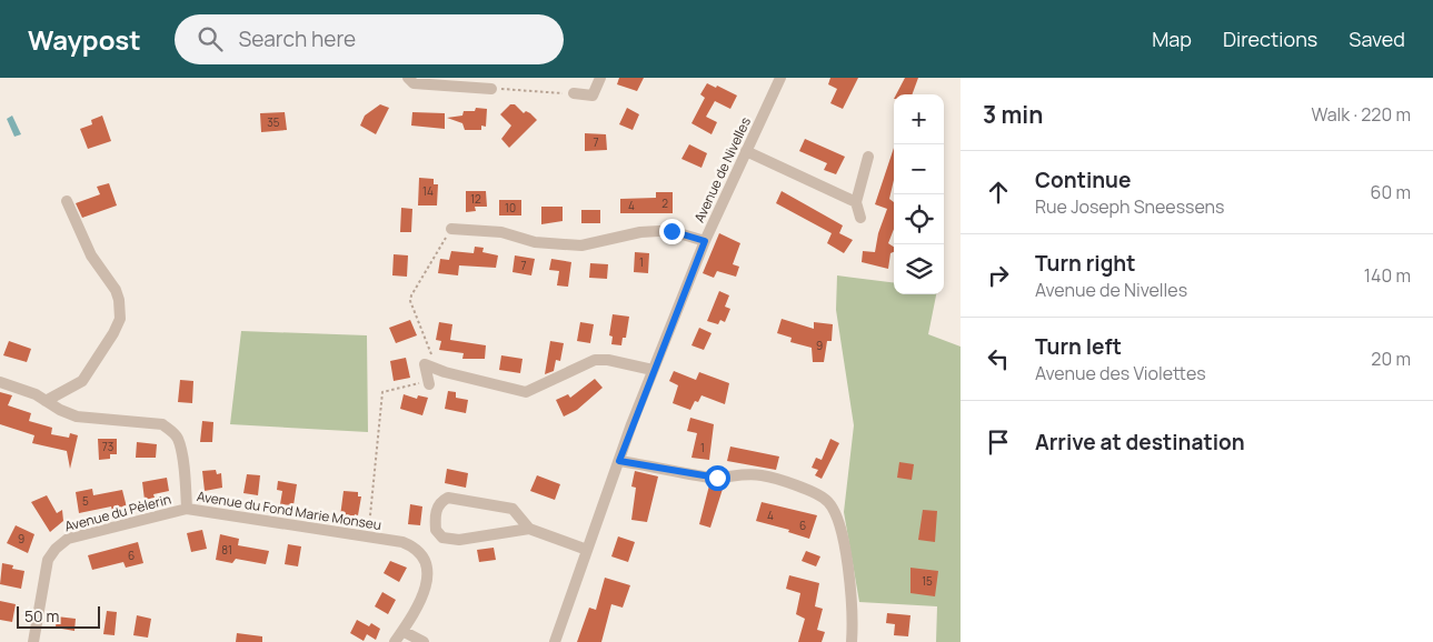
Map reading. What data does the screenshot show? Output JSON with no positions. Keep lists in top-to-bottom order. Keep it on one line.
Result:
{"streets":{"street":["Avenue de Nivelles","Avenue du Fond Marie Monseu","Avenue du Pèlerin"]},"crossings":[["Avenue du Fond Marie Monseu","Avenue du Pèlerin"]],"house_numbers":["35","7","14","12","2","4","10","1","7","9","73","1","5","4","6","9","81","6","15"],"scale_bar":"50 m","page":{"header":"Waypost","search":"Search here","nav":["Map","Directions","Saved"],"heading":["3 min","Walk · 220 m"],"map_buttons":["+","−"],"list":[["Continue","Rue Joseph Sneessens","60 m"],["Turn right","Avenue de Nivelles","140 m"],["Turn left","Avenue des Violettes","20 m"],"Arrive at destination"],"scale":"50 m"}}
